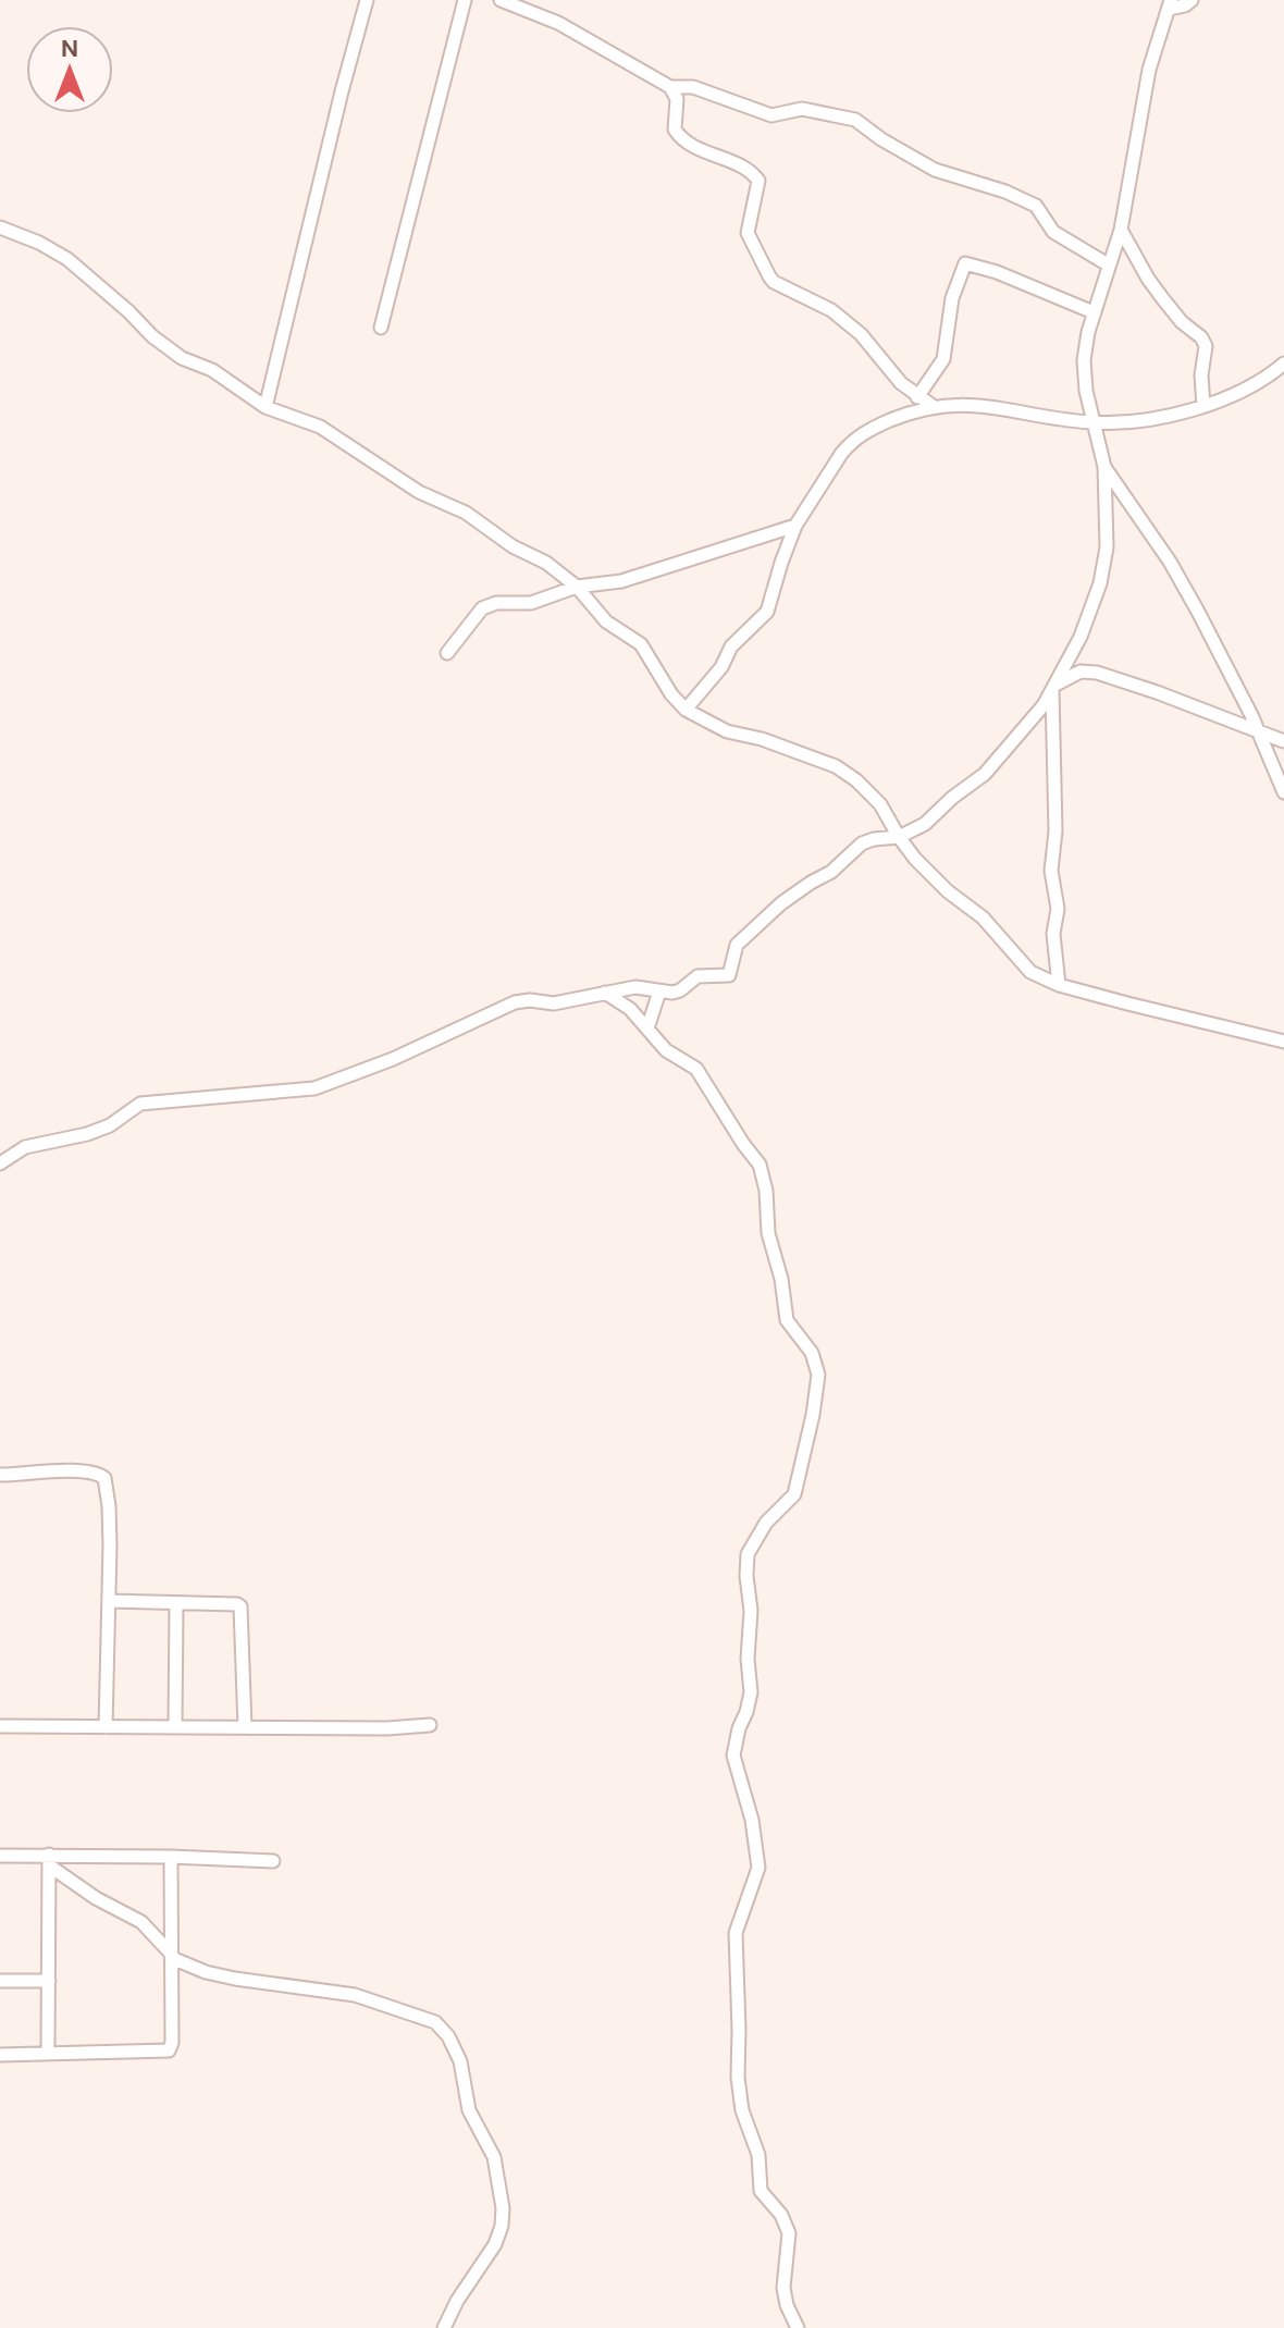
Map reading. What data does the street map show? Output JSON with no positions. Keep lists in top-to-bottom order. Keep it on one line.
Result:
{"north":"top"}
